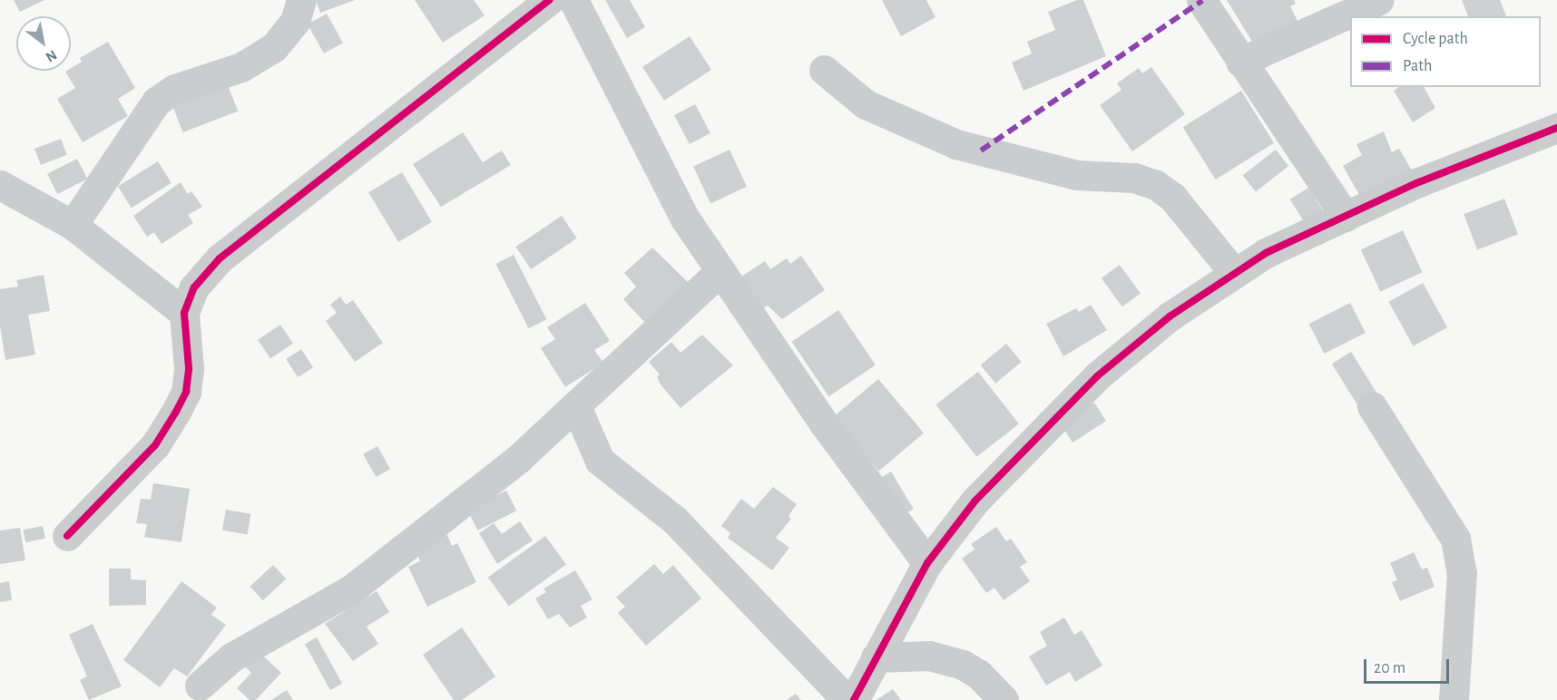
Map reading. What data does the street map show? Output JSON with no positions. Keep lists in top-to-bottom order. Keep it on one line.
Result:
{"legend":["Cycle path","Path"],"scale_bar":"20 m","north":"bottom right"}
